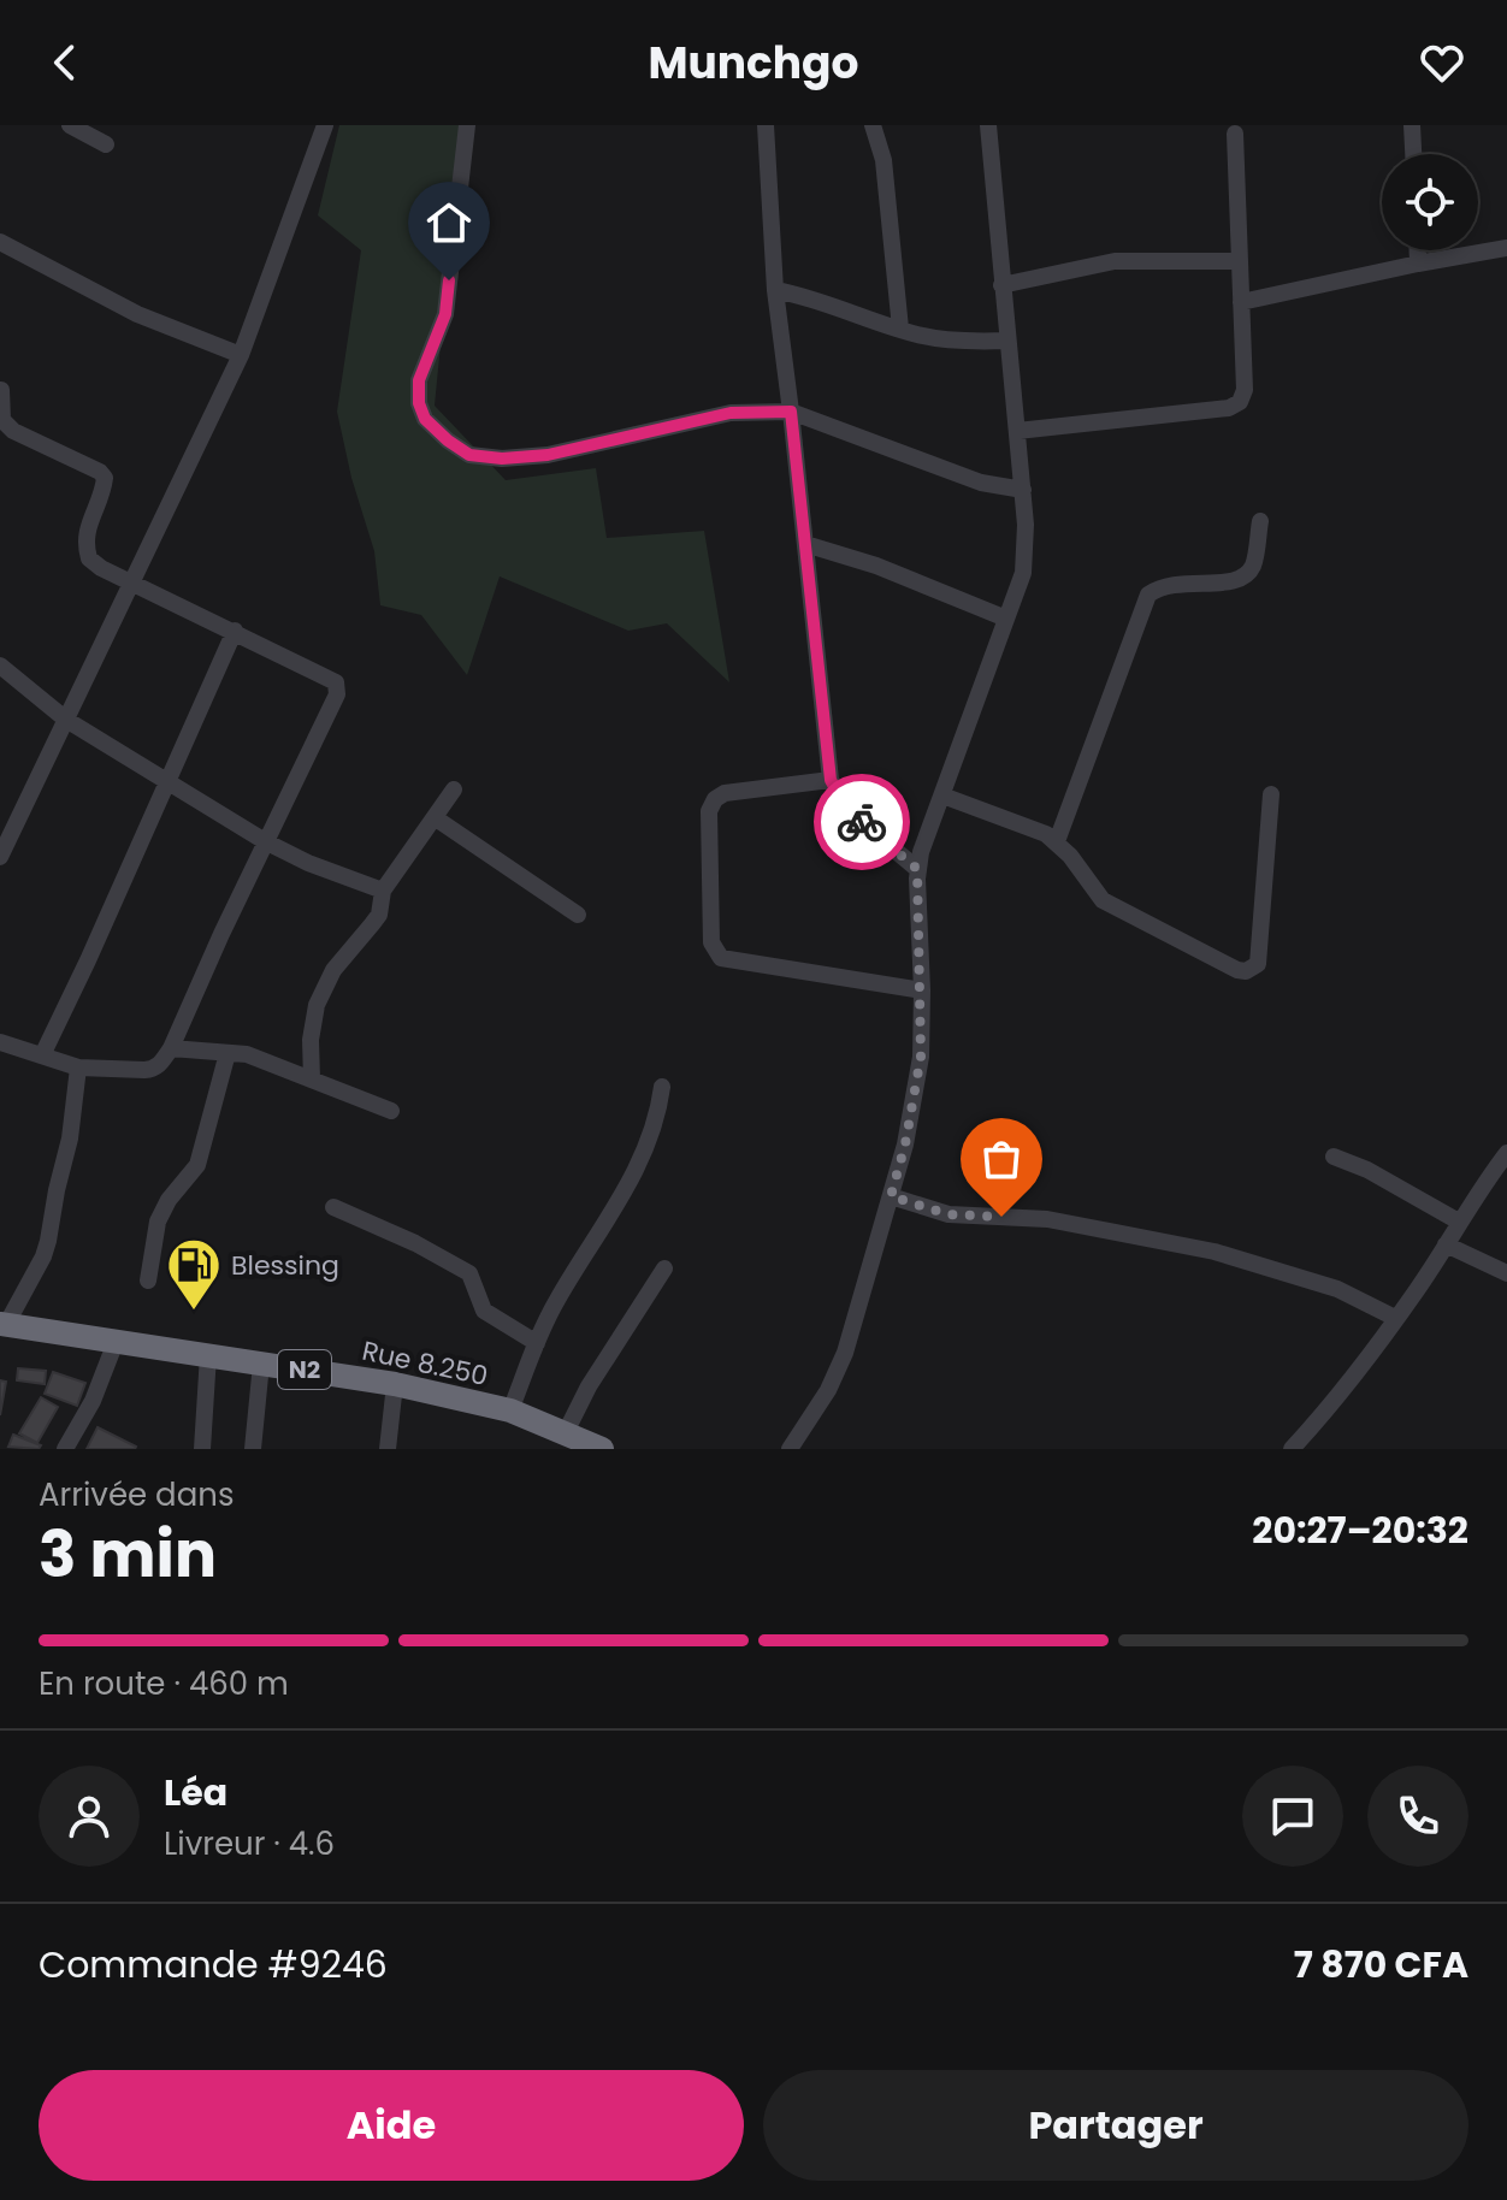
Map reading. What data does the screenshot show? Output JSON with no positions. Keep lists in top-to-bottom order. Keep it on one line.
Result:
{"streets":{"highway":["Rue 8.250","N2"]},"places":{"fuel station":["Blessing"]},"page":{"header":"Munchgo","heading":["3 min","Arrivée dans","20:27–20:32"],"panel":["Léa","Livreur · 4.6","Commande #9246","7 870 CFA"],"bar":"En route · 460 m","buttons":["Aide","Partager"]}}
